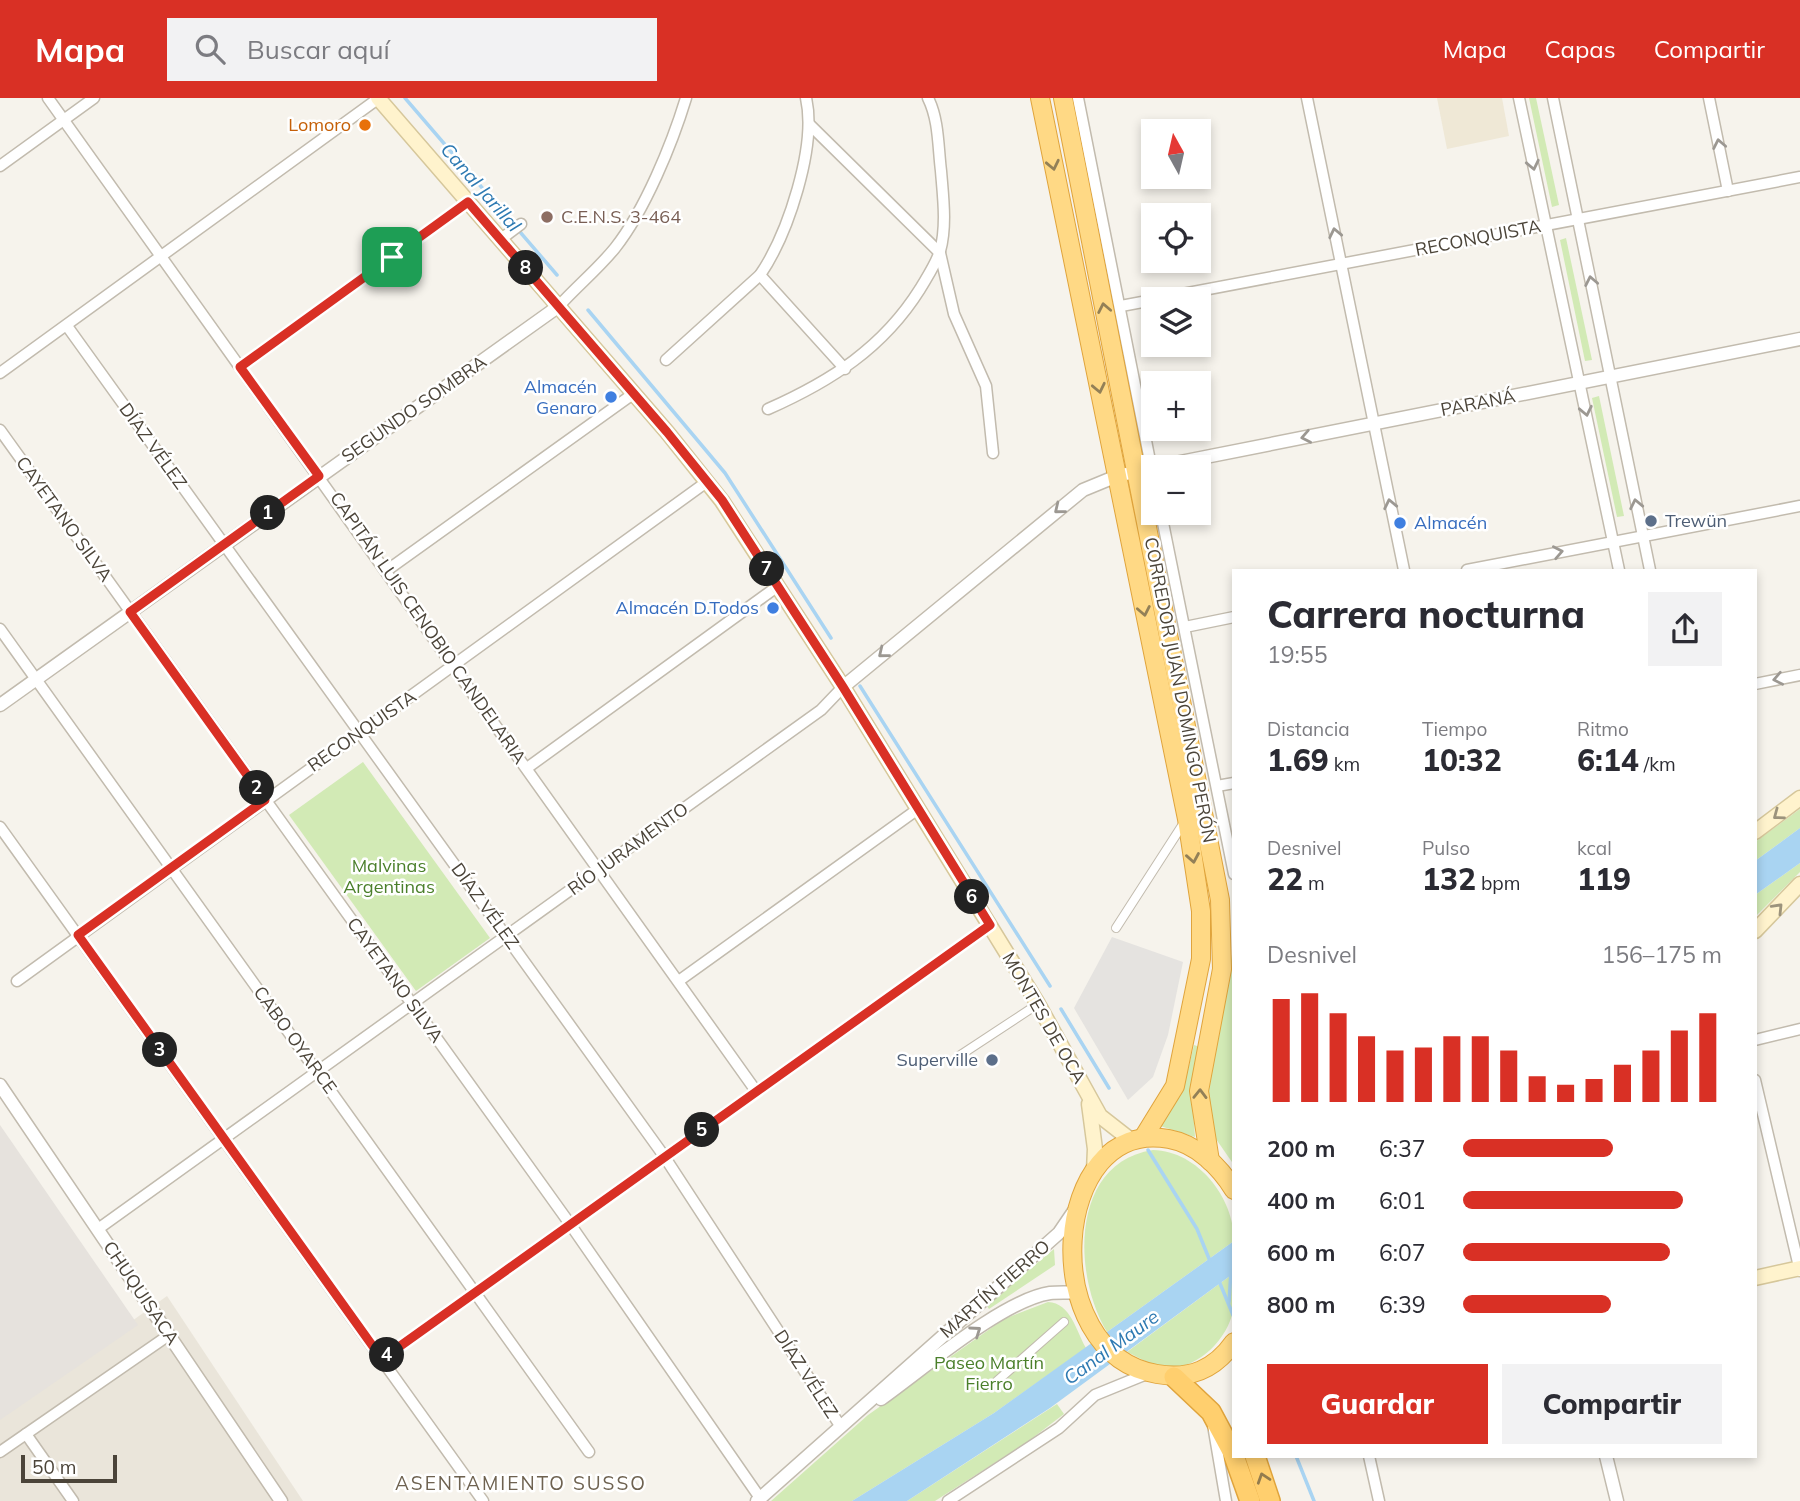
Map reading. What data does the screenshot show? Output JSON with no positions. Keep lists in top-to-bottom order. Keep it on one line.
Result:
{"streets":{"highway":["CORREDOR JUAN DOMINGO PERÓN"],"main road":["MONTES DE OCA"],"street":["RECONQUISTA","PARANÁ","SEGUNDO SOMBRA","DÍAZ VÉLEZ","CAYETANO SILVA","CAPITÁN LUIS CENOBIO CANDELARIA","RÍO JURAMENTO","CABO OYARCE","MARTÍN FIERRO","CHUQUISACA"]},"crossings":[["RECONQUISTA","DÍAZ VÉLEZ"],["RECONQUISTA","CAYETANO SILVA"],["RECONQUISTA","CAPITÁN LUIS CENOBIO CANDELARIA"],["RECONQUISTA","MONTES DE OCA"],["RECONQUISTA","CABO OYARCE"],["SEGUNDO SOMBRA","DÍAZ VÉLEZ"],["SEGUNDO SOMBRA","CAYETANO SILVA"],["SEGUNDO SOMBRA","CAPITÁN LUIS CENOBIO CANDELARIA"],["SEGUNDO SOMBRA","MONTES DE OCA"],["SEGUNDO SOMBRA","CABO OYARCE"],["DÍAZ VÉLEZ","RÍO JURAMENTO"],["DÍAZ VÉLEZ","MARTÍN FIERRO"],["CAYETANO SILVA","RÍO JURAMENTO"],["CAYETANO SILVA","MARTÍN FIERRO"],["CAPITÁN LUIS CENOBIO CANDELARIA","RÍO JURAMENTO"],["CORREDOR JUAN DOMINGO PERÓN","RÍO JURAMENTO"],["CORREDOR JUAN DOMINGO PERÓN","MONTES DE OCA"],["RÍO JURAMENTO","MONTES DE OCA"],["RÍO JURAMENTO","CABO OYARCE"],["RÍO JURAMENTO","CHUQUISACA"]],"districts":["ASENTAMIENTO SUSSO"],"water":["Canal Jarillal","Canal Maure"],"parks":["Malvinas Argentinas","Paseo Martín Fierro"],"places":["Lomoro","C.E.N.S. 3-464","Almacén Genaro","Trewün","Almacén","Almacén D.Todos","Superville"],"scale_bar":"50 m","north":"top","page":{"header":"Mapa","search":"Buscar aquí","nav":["Mapa","Capas","Compartir"],"map_buttons":["+","−"],"pins":["8","1","7","2","6","3","5","4"],"heading":["Carrera nocturna","19:55"],"stats":[["Distancia","1.69 km"],["Tiempo","10:32"],["Ritmo","6:14 /km"],["Desnivel","22 m"],["Pulso","132 bpm"],["kcal","119"]],"chart":["Desnivel","156–175 m"],"list":[{"name":"200 m","note":"6:37"},{"name":"400 m","note":"6:01"},{"name":"600 m","note":"6:07"},{"name":"800 m","note":"6:39"}],"buttons":["Guardar","Compartir"],"scale":"50 m"}}
